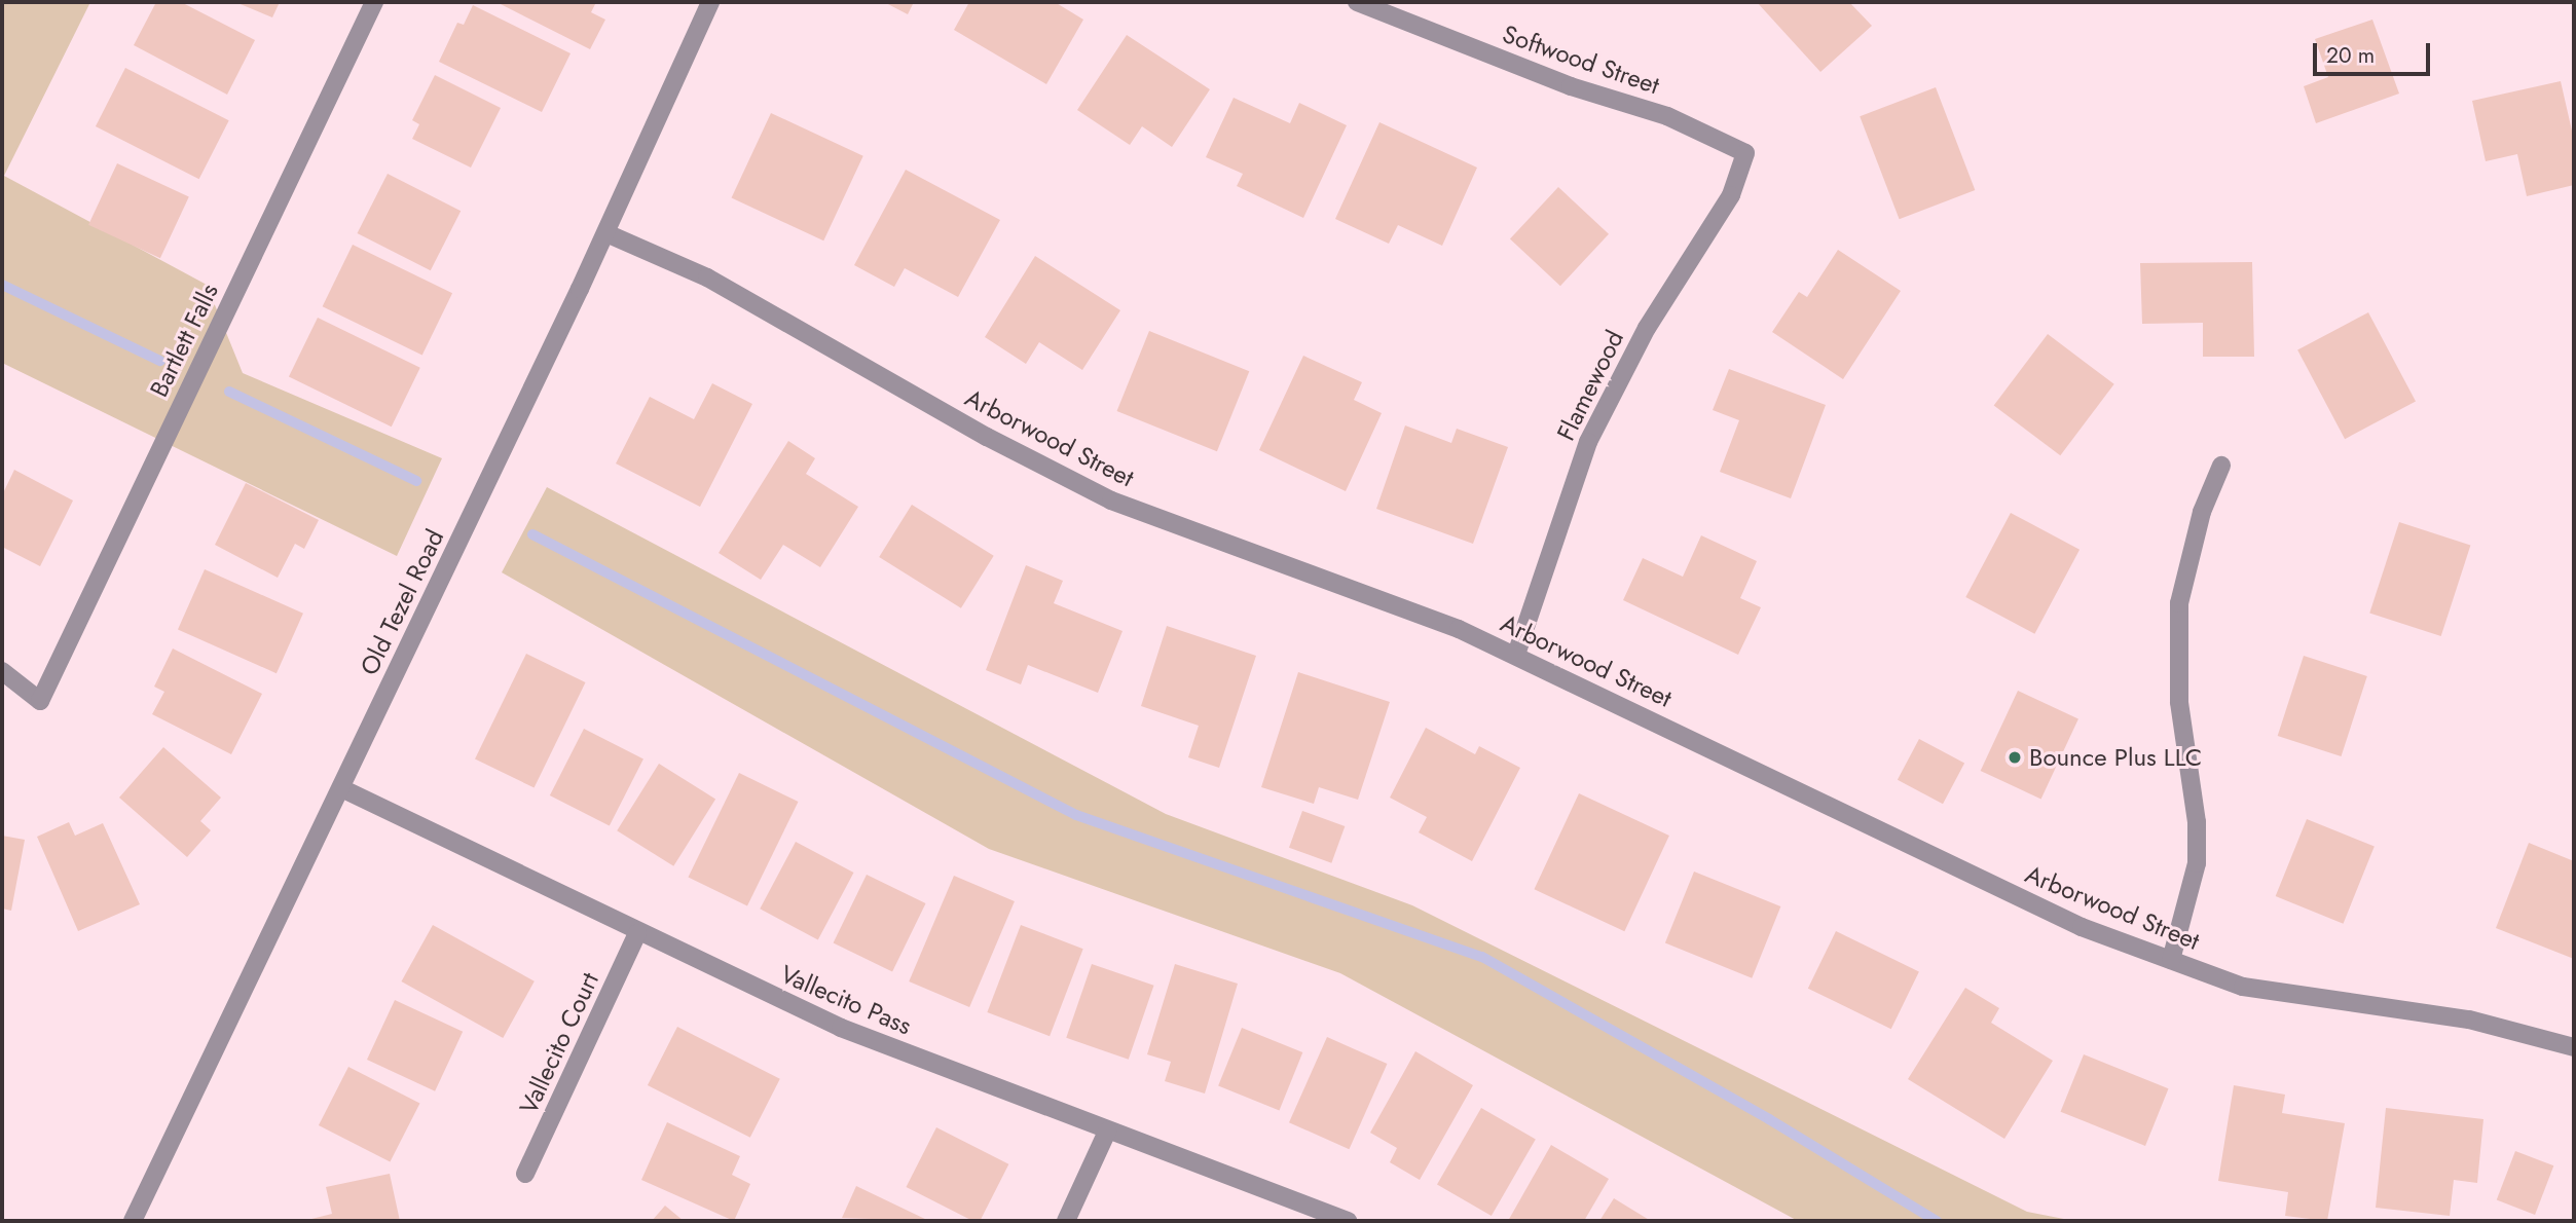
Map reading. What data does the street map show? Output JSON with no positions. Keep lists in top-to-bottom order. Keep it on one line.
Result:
{"streets":{"street":["Softwood Street","Bartlett Falls","Flamewood","Arborwood Street","Old Tezel Road","Vallecito Pass","Vallecito Court"]},"crossings":[["Softwood Street","Flamewood"],["Flamewood","Arborwood Street"],["Arborwood Street","Old Tezel Road"],["Old Tezel Road","Vallecito Pass"],["Vallecito Pass","Vallecito Court"]],"places":["Bounce Plus LLC"],"scale_bar":"20 m"}
